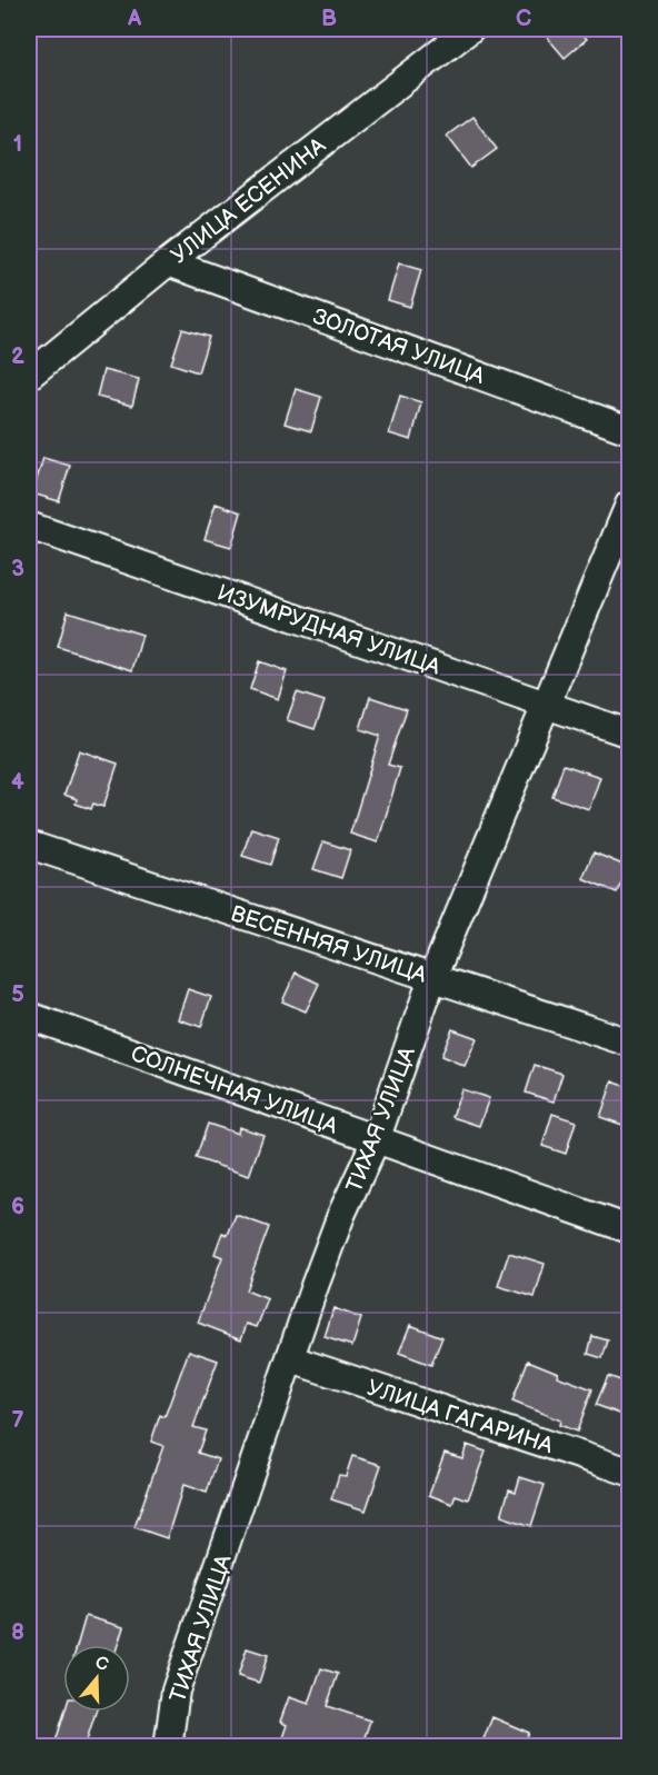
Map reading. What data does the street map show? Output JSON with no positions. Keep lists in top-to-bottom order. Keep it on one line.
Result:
{"streets":{"street":["УЛИЦА ЕСЕНИНА","ЗОЛОТАЯ УЛИЦА","ИЗУМРУДНАЯ УЛИЦА","ВЕСЕННЯЯ УЛИЦА","СОЛНЕЧНАЯ УЛИЦА","ТИХАЯ УЛИЦА","УЛИЦА ГАГАРИНА"]},"crossings":[["УЛИЦА ЕСЕНИНА","ЗОЛОТАЯ УЛИЦА"],["ИЗУМРУДНАЯ УЛИЦА","ТИХАЯ УЛИЦА"],["ВЕСЕННЯЯ УЛИЦА","ТИХАЯ УЛИЦА"],["СОЛНЕЧНАЯ УЛИЦА","ТИХАЯ УЛИЦА"],["ТИХАЯ УЛИЦА","УЛИЦА ГАГАРИНА"]],"north":"top","grid":{"columns":["A","B","C"],"rows":["1","2","3","4","5","6","7","8"]}}
